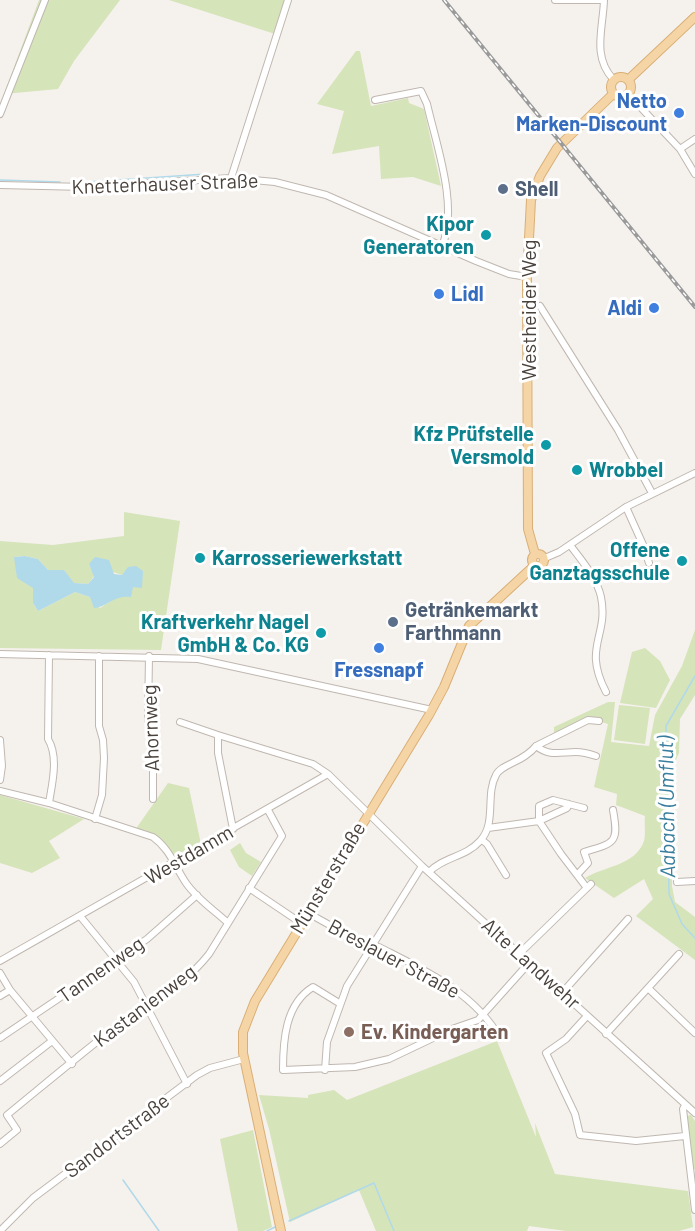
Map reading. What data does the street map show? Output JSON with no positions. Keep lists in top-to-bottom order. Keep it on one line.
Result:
{"streets":{"main road":["Westheider Weg","Münsterstraße"],"street":["Knetterhauser Straße","Ahornweg","Westdamm","Breslauer Straße","Alte Landwehr","Tannenweg","Kastanienweg","Sandortstraße"]},"crossings":[["Knetterhauser Straße","Westheider Weg"],["Westheider Weg","Münsterstraße"],["Westdamm","Kastanienweg"],["Münsterstraße","Breslauer Straße"],["Münsterstraße","Alte Landwehr"],["Münsterstraße","Sandortstraße"]],"water":["Aabach (Umflut)"],"places":["Netto Marken-Discount","Shell","Kipor Generatoren","Lidl","Aldi","Kfz Prüfstelle Versmold","Wrobbel","Karrosseriewerkstatt","Offene Ganztagsschule","Getränkemarkt Farthmann","Kraftverkehr Nagel GmbH & Co. KG","Fressnapf","Ev. Kindergarten"]}
